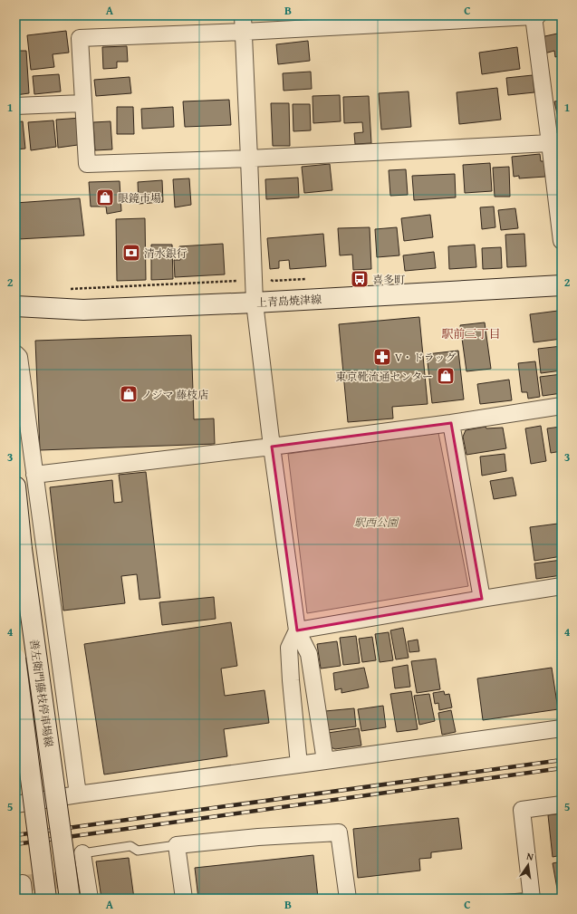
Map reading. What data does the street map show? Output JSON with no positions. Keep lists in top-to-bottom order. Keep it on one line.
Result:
{"streets":{"main road":["上青島焼津線","善左衛門藤枝停車場線"]},"districts":["駅前三丁目"],"parks":["駅西公園"],"places":{"shop":["眼鏡市場","東京靴流通センター","ノジマ 藤枝店"],"bank":["清水銀行"],"bus stop":["喜多町"],"pharmacy":["V・ドラッグ"]},"north":"top","grid":{"columns":["A","B","C"],"rows":["1","2","3","4","5"]}}
